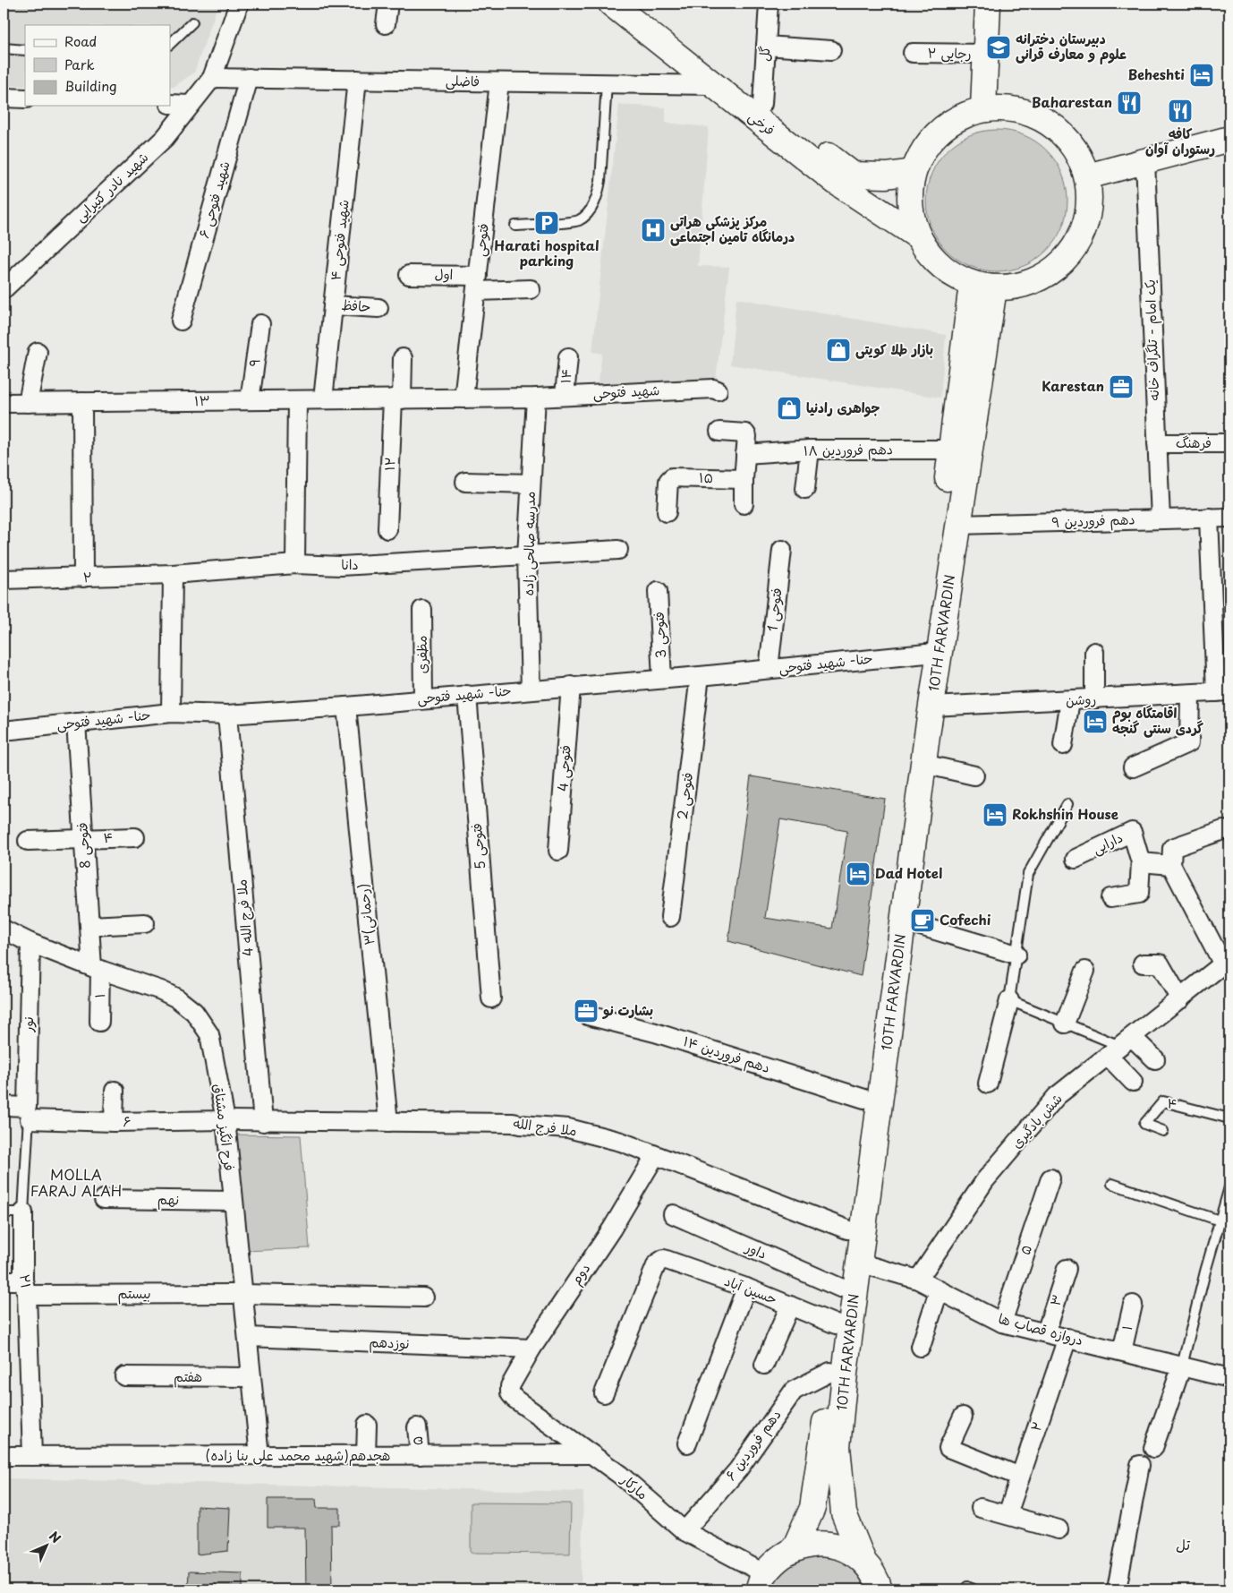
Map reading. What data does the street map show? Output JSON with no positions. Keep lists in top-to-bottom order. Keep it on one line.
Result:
{"streets":{"main road":["فرخی","10TH FARVARDIN"],"street":["گل","رجایی ۲","فاضلی","شهید نادر کتیرایی","شهید فتوحی ۶","شهید فتوحی ۴","فتوحی","اول","حافظ","یک امام - تلگراف خانه","۹","۱۴","شهید فتوحی","۱۳","فرهنگ","دهم فروردین ۱۸","۱۲","۱۵","دهم فروردین ۹","مدرسه صالحی زاده","دانا","۲","فتوحی 1","فتوحی 3","مظفری","حنا- شهید فتوحی","روشن","فتوحی 4","فتوحی 2","۴","دارایی","فتوحی 8","فتوحی 5","۳(رحمانی)","4 ملا فرج الله","۱","نور","دهم فروردین ۱۴","شش بادگیری","۶","فرح انگیز مشتاق","ملا فرج الله","نهم","۵","داور","دوم","۲۱","حسین آباد","بیستم","۳","دروازه قصاب ها","نوزدهم","هفتم","دهم فروردین ۶","هجدهم(شهید محمد علی بنا زاده)","مارکار"]},"crossings":[["گل","فرخی"],["فاضلی","فرخی"],["فاضلی","شهید نادر کتیرایی"],["فاضلی","شهید فتوحی ۶"],["فاضلی","شهید فتوحی ۴"],["فاضلی","فتوحی"],["شهید فتوحی ۴","حافظ"],["شهید فتوحی ۴","۱۳"],["فتوحی","اول"],["فتوحی","۱۳"],["یک امام - تلگراف خانه","فرهنگ"],["یک امام - تلگراف خانه","دهم فروردین ۹"],["۹","۱۳"],["۱۴","شهید فتوحی"],["شهید فتوحی","۱۳"],["شهید فتوحی","مدرسه صالحی زاده"],["۱۳","۱۲"],["۱۳","مدرسه صالحی زاده"],["دهم فروردین ۱۸","10TH FARVARDIN"],["دهم فروردین ۹","10TH FARVARDIN"],["مدرسه صالحی زاده","دانا"],["مدرسه صالحی زاده","حنا- شهید فتوحی"],["دانا","۲"],["۲","دروازه قصاب ها"],["فتوحی 1","حنا- شهید فتوحی"],["10TH FARVARDIN","حنا- شهید فتوحی"],["10TH FARVARDIN","روشن"],["10TH FARVARDIN","دهم فروردین ۱۴"],["10TH FARVARDIN","ملا فرج الله"],["10TH FARVARDIN","داور"],["10TH FARVARDIN","حسین آباد"],["10TH FARVARDIN","دروازه قصاب ها"],["10TH FARVARDIN","دهم فروردین ۶"],["فتوحی 3","حنا- شهید فتوحی"],["مظفری","حنا- شهید فتوحی"],["حنا- شهید فتوحی","فتوحی 4"],["حنا- شهید فتوحی","فتوحی 2"],["حنا- شهید فتوحی","فتوحی 8"],["حنا- شهید فتوحی","فتوحی 5"],["حنا- شهید فتوحی","۳(رحمانی)"],["حنا- شهید فتوحی","4 ملا فرج الله"],["۴","فتوحی 8"],["فتوحی 8","۱"],["فتوحی 8","فرح انگیز مشتاق"],["۳(رحمانی)","ملا فرج الله"],["4 ملا فرج الله","ملا فرج الله"],["۱","فرح انگیز مشتاق"],["۱","دروازه قصاب ها"],["نور","۶"],["نور","فرح انگیز مشتاق"],["نور","۲۱"],["شش بادگیری","دروازه قصاب ها"],["۶","فرح انگیز مشتاق"],["۶","ملا فرج الله"],["۶","۲۱"],["فرح انگیز مشتاق","ملا فرج الله"],["فرح انگیز مشتاق","نهم"],["فرح انگیز مشتاق","بیستم"],["فرح انگیز مشتاق","نوزدهم"],["فرح انگیز مشتاق","هفتم"],["فرح انگیز مشتاق","هجدهم(شهید محمد علی بنا زاده)"],["ملا فرج الله","دوم"],["۵","دروازه قصاب ها"],["۵","هجدهم(شهید محمد علی بنا زاده)"],["دوم","نوزدهم"],["دوم","مارکار"],["۲۱","بیستم"],["۲۱","هجدهم(شهید محمد علی بنا زاده)"],["۳","دروازه قصاب ها"],["دهم فروردین ۶","مارکار"],["هجدهم(شهید محمد علی بنا زاده)","مارکار"]],"districts":["MOLLA FARAJ ALAH","تل"],"places":{"school or university":["دبیرستان دخترانه علوم و معارف قرانی"],"hotel":["Beheshti","اقامتگاه بوم گردی سنتی گنجه","Rokhshin House","Dad Hotel"],"restaurant":["Baharestan","کافه رستوران آوان"],"parking":["Harati hospital parking"],"hospital":["مرکز پزشکی هراتی درمانگاه تامین اجتماعی"],"shop":["بازار طلا کویتی","جواهری رادنیا"],"office":["Karestan","بشارت نو"],"cafe":["Cofechi"]},"legend":["Road","Park","Building"],"north":"top right"}
